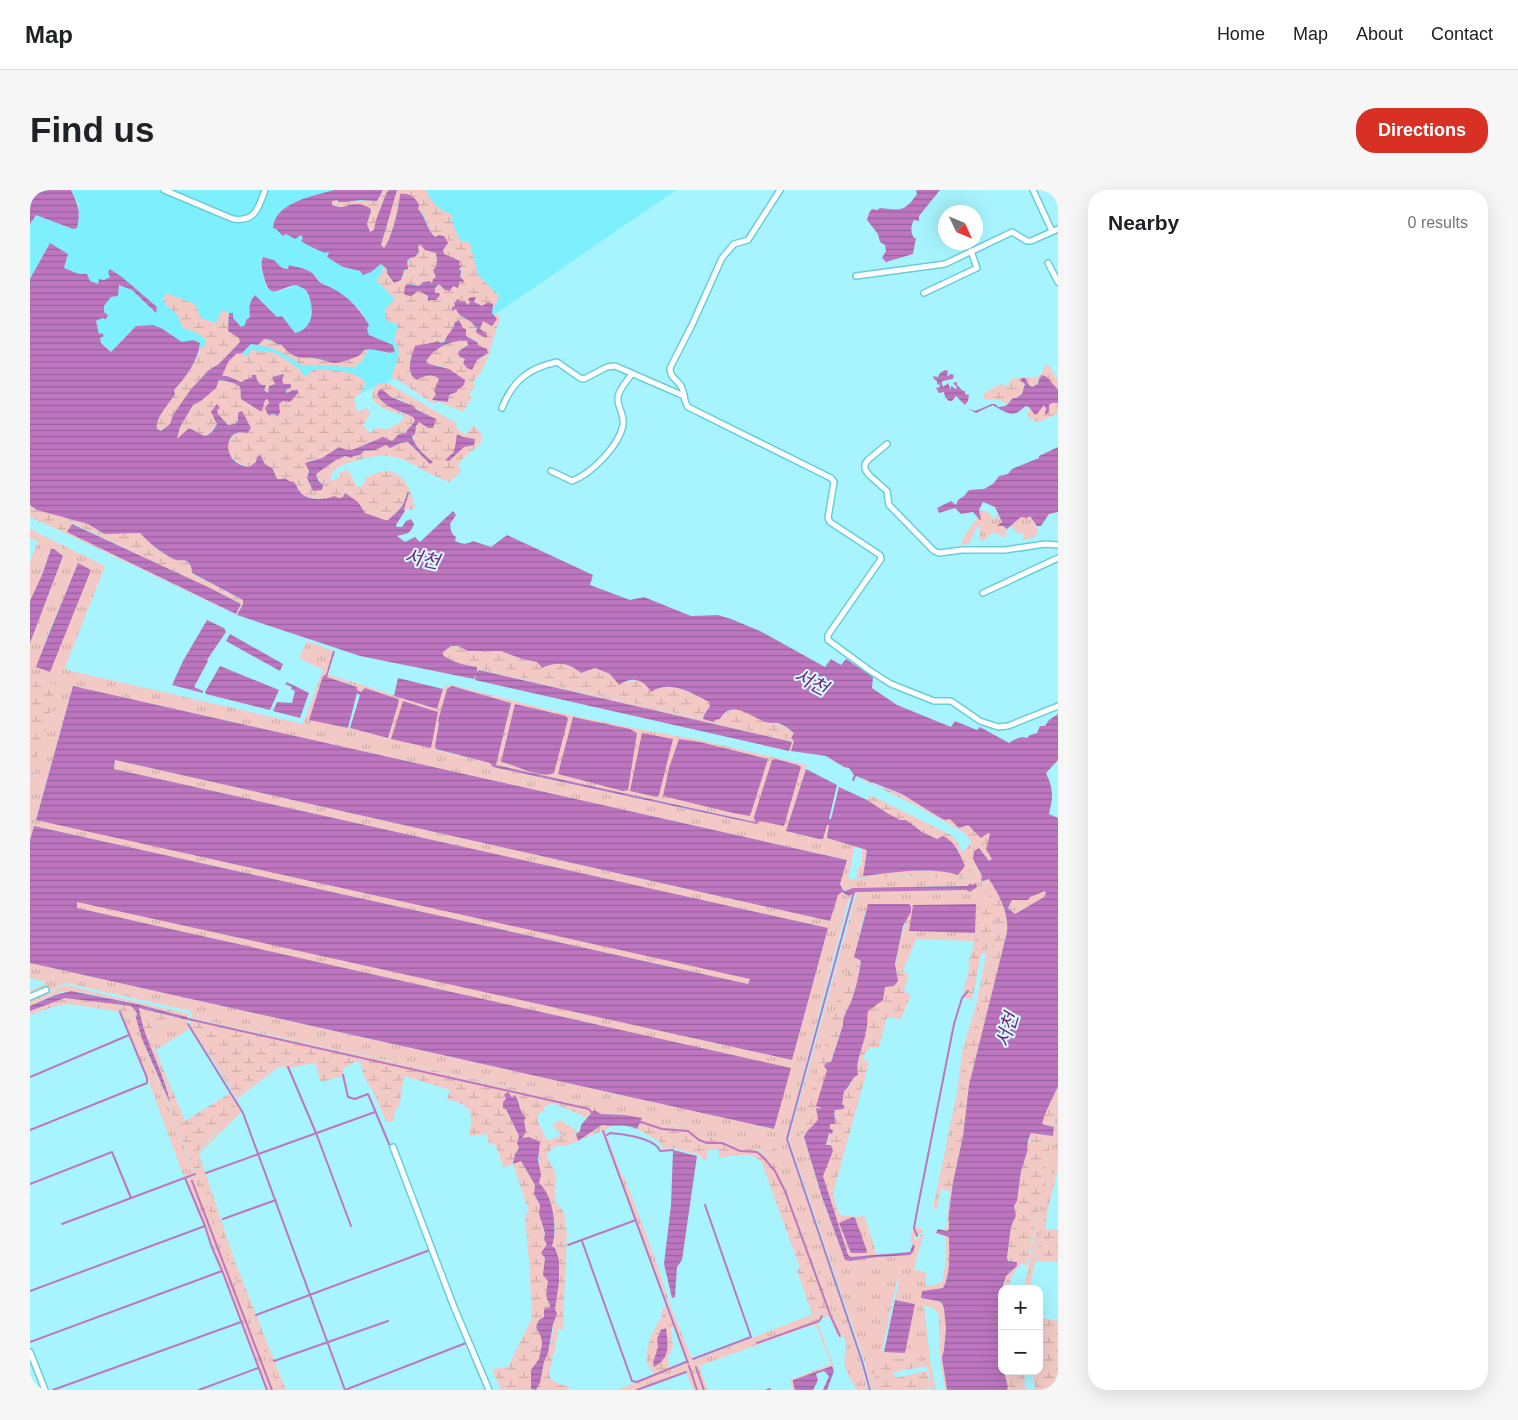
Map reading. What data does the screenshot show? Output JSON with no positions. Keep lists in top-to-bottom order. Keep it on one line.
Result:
{"water":["서천"],"north":"bottom right","page":{"header":"Map","nav":["Home","Map","About","Contact"],"buttons":"Directions","title":"Find us","heading":["Nearby","0 results"],"map_buttons":["+","−"]}}
